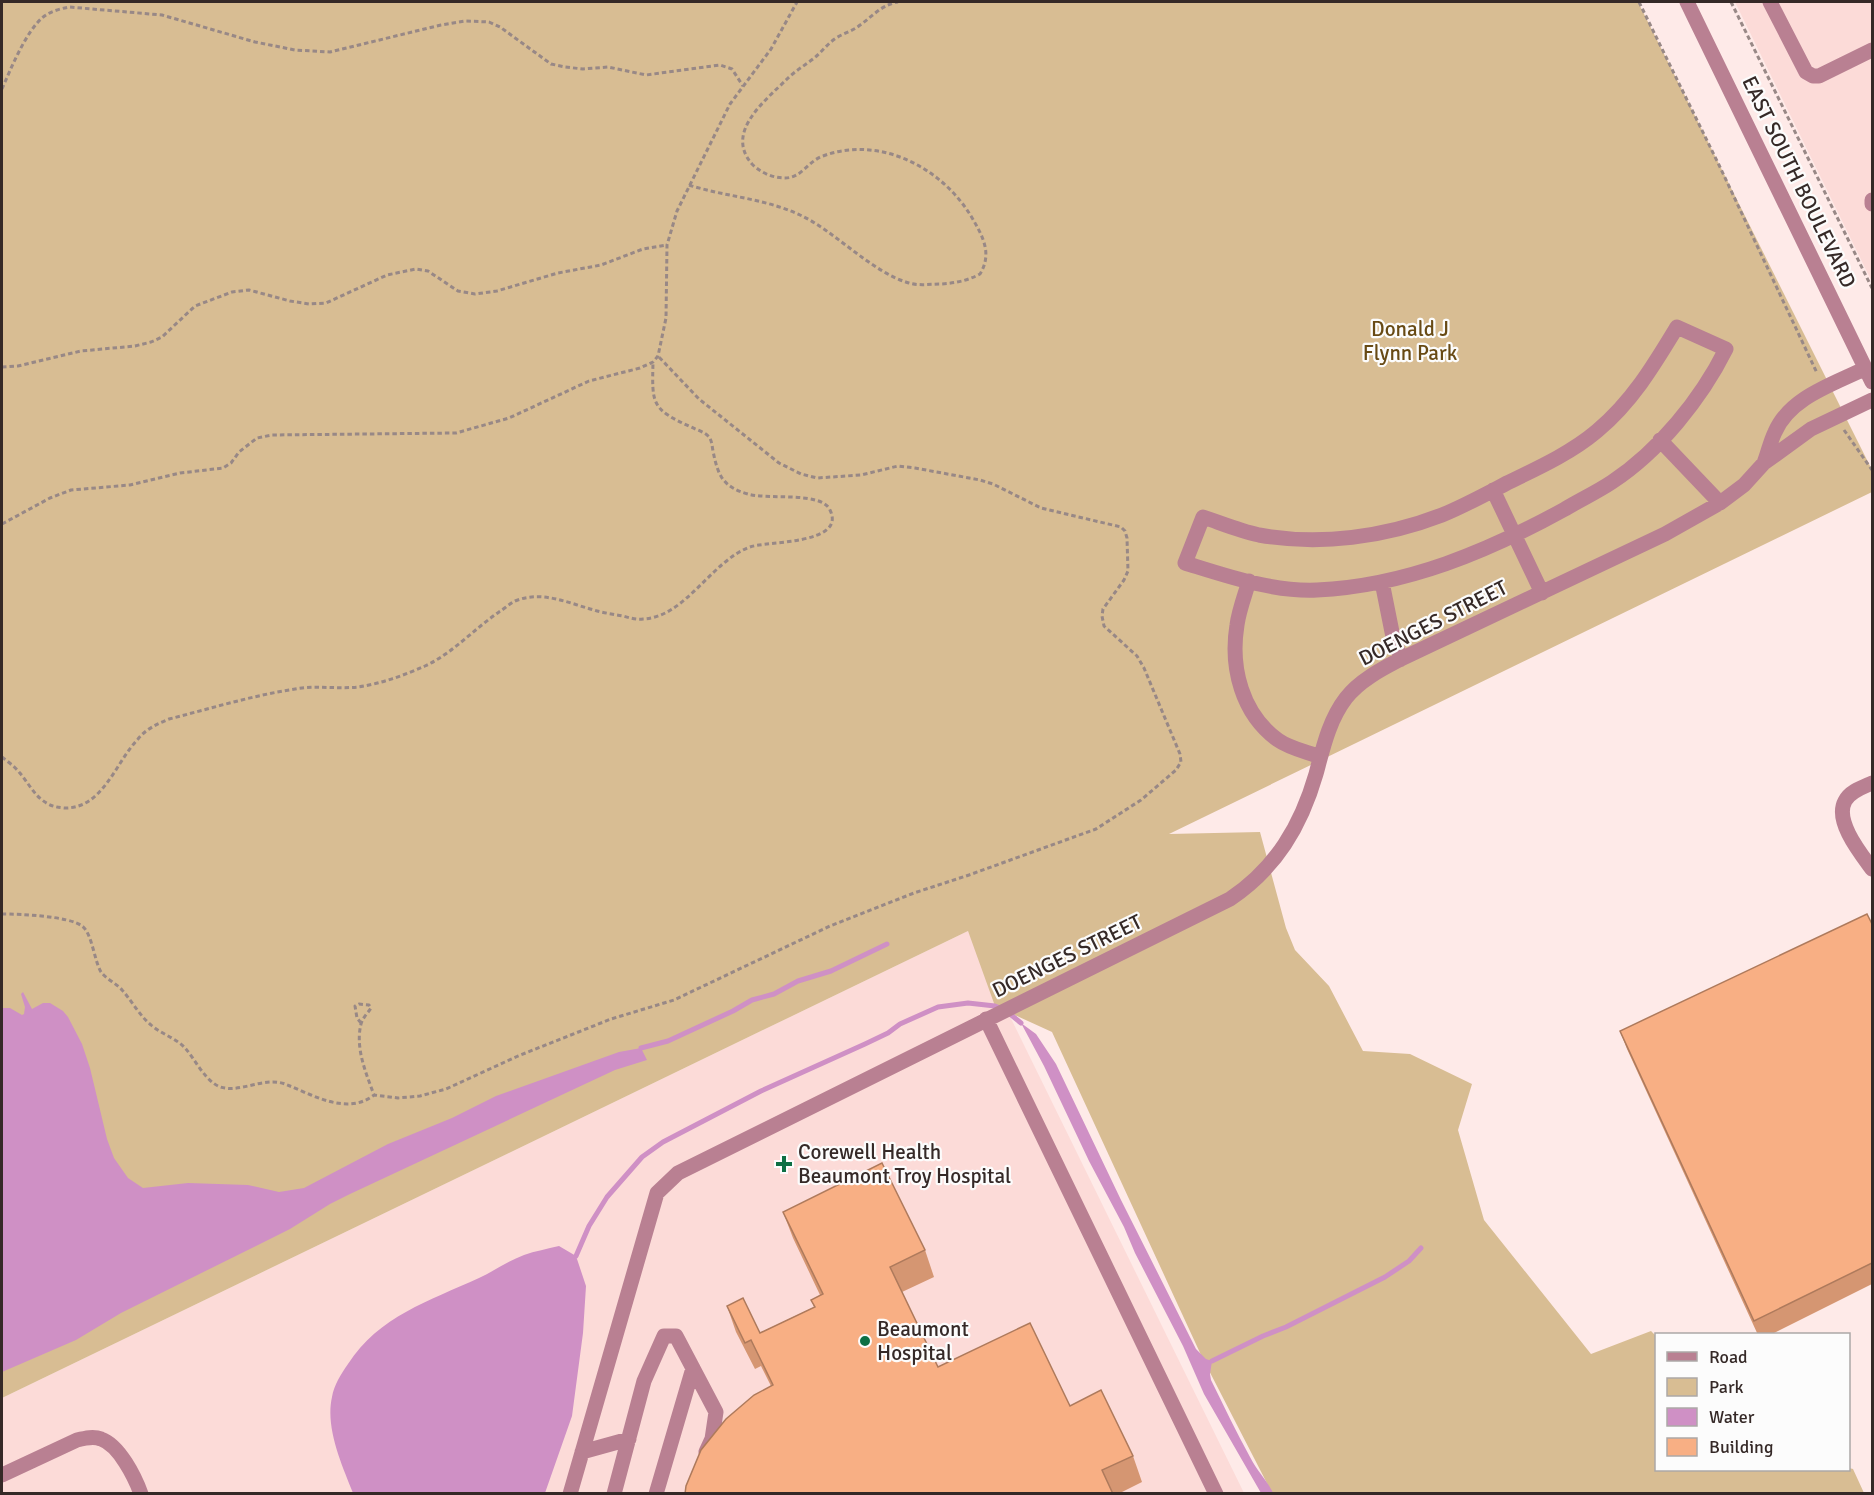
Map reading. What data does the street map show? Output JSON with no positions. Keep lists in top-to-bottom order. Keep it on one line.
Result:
{"streets":{"street":["EAST SOUTH BOULEVARD","DOENGES STREET"]},"crossings":[["EAST SOUTH BOULEVARD","DOENGES STREET"]],"parks":["Donald J Flynn Park"],"places":{"health":["Corewell Health Beaumont Troy Hospital"],"other":["Beaumont Hospital"]},"legend":["Road","Park","Water","Building"]}
